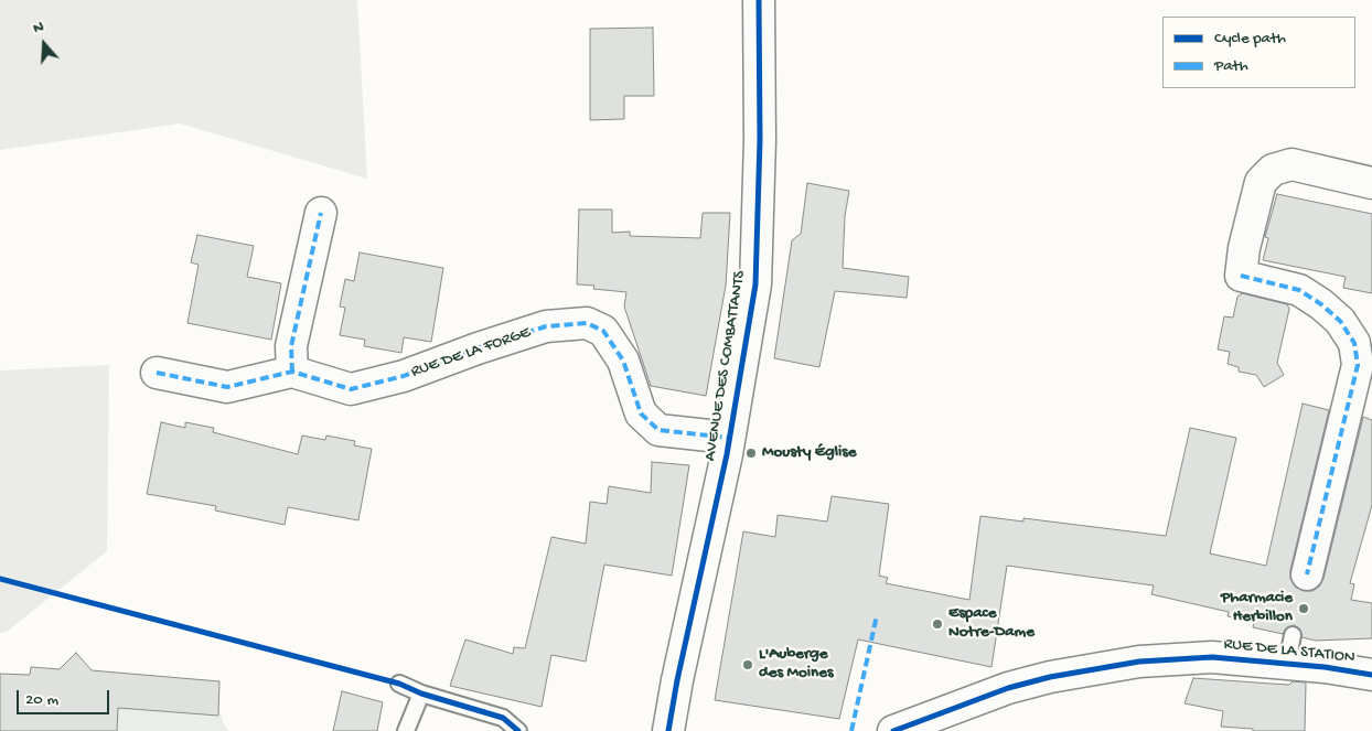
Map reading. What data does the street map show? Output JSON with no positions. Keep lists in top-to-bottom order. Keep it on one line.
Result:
{"streets":{"street":["RUE DE LA FORGE","AVENUE DES COMBATTANTS","RUE DE LA STATION"]},"crossings":[["RUE DE LA FORGE","AVENUE DES COMBATTANTS"]],"places":["Mousty Église","Pharmacie Herbillon","Espace Notre-Dame","L'Auberge des Moines"],"legend":["Cycle path","Path"],"scale_bar":"20 m","north":"top"}
